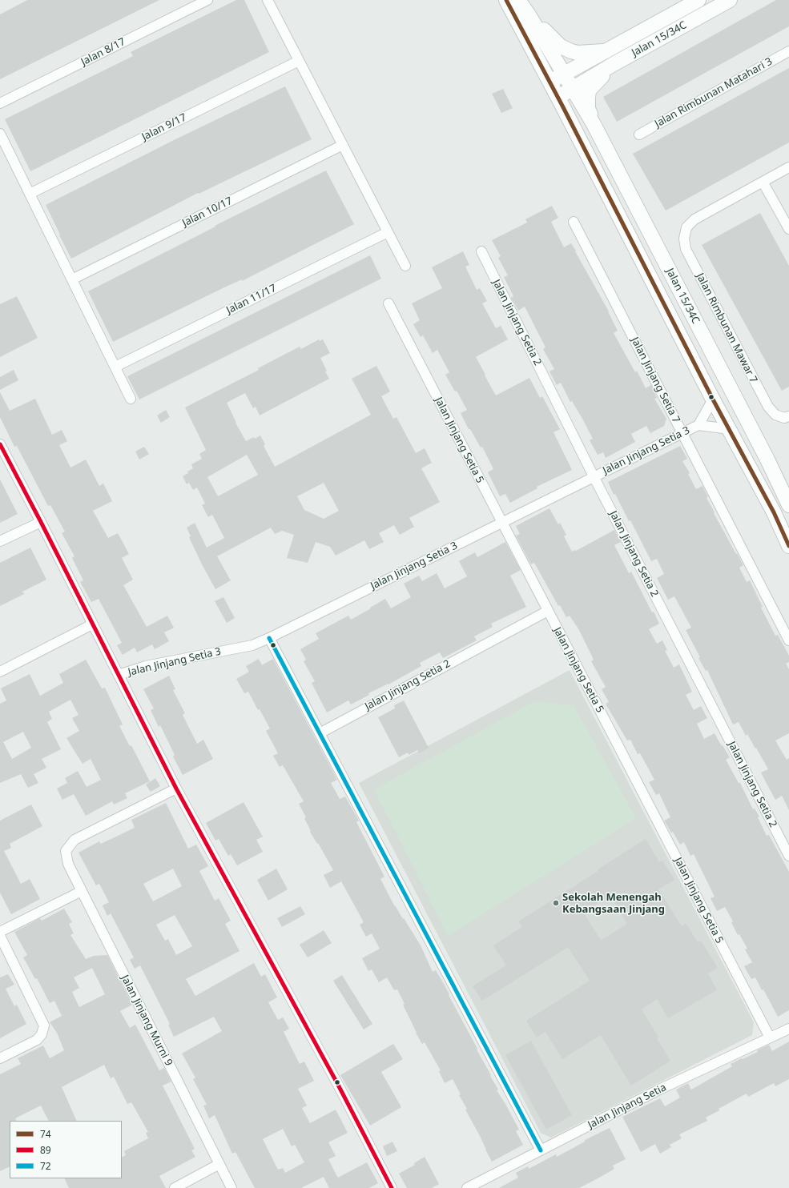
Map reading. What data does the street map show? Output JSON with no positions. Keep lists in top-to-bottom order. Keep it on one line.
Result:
{"streets":{"street":["Jalan 15/34C","Jalan 8/17","Jalan Rimbunan Matahari 3","Jalan 9/17","Jalan 10/17","Jalan 11/17","Jalan Jinjang Setia 2","Jalan Rimbunan Mawar 7","Jalan Jinjang Setia 7","Jalan Jinjang Setia 5","Jalan Jinjang Setia 3","Jalan Jinjang Murni 9","Jalan Jinjang Setia"]},"crossings":[["Jalan 15/34C","Jalan Jinjang Setia 3"],["Jalan Jinjang Setia 2","Jalan Jinjang Setia 5"],["Jalan Jinjang Setia 2","Jalan Jinjang Setia 3"],["Jalan Jinjang Setia 7","Jalan Jinjang Setia 3"],["Jalan Jinjang Setia 5","Jalan Jinjang Setia 3"],["Jalan Jinjang Setia 5","Jalan Jinjang Setia"]],"places":["Sekolah Menengah Kebangsaan Jinjang"],"lines":["transit line 74","transit line 89","transit line 72"],"legend":["74","89","72"]}
